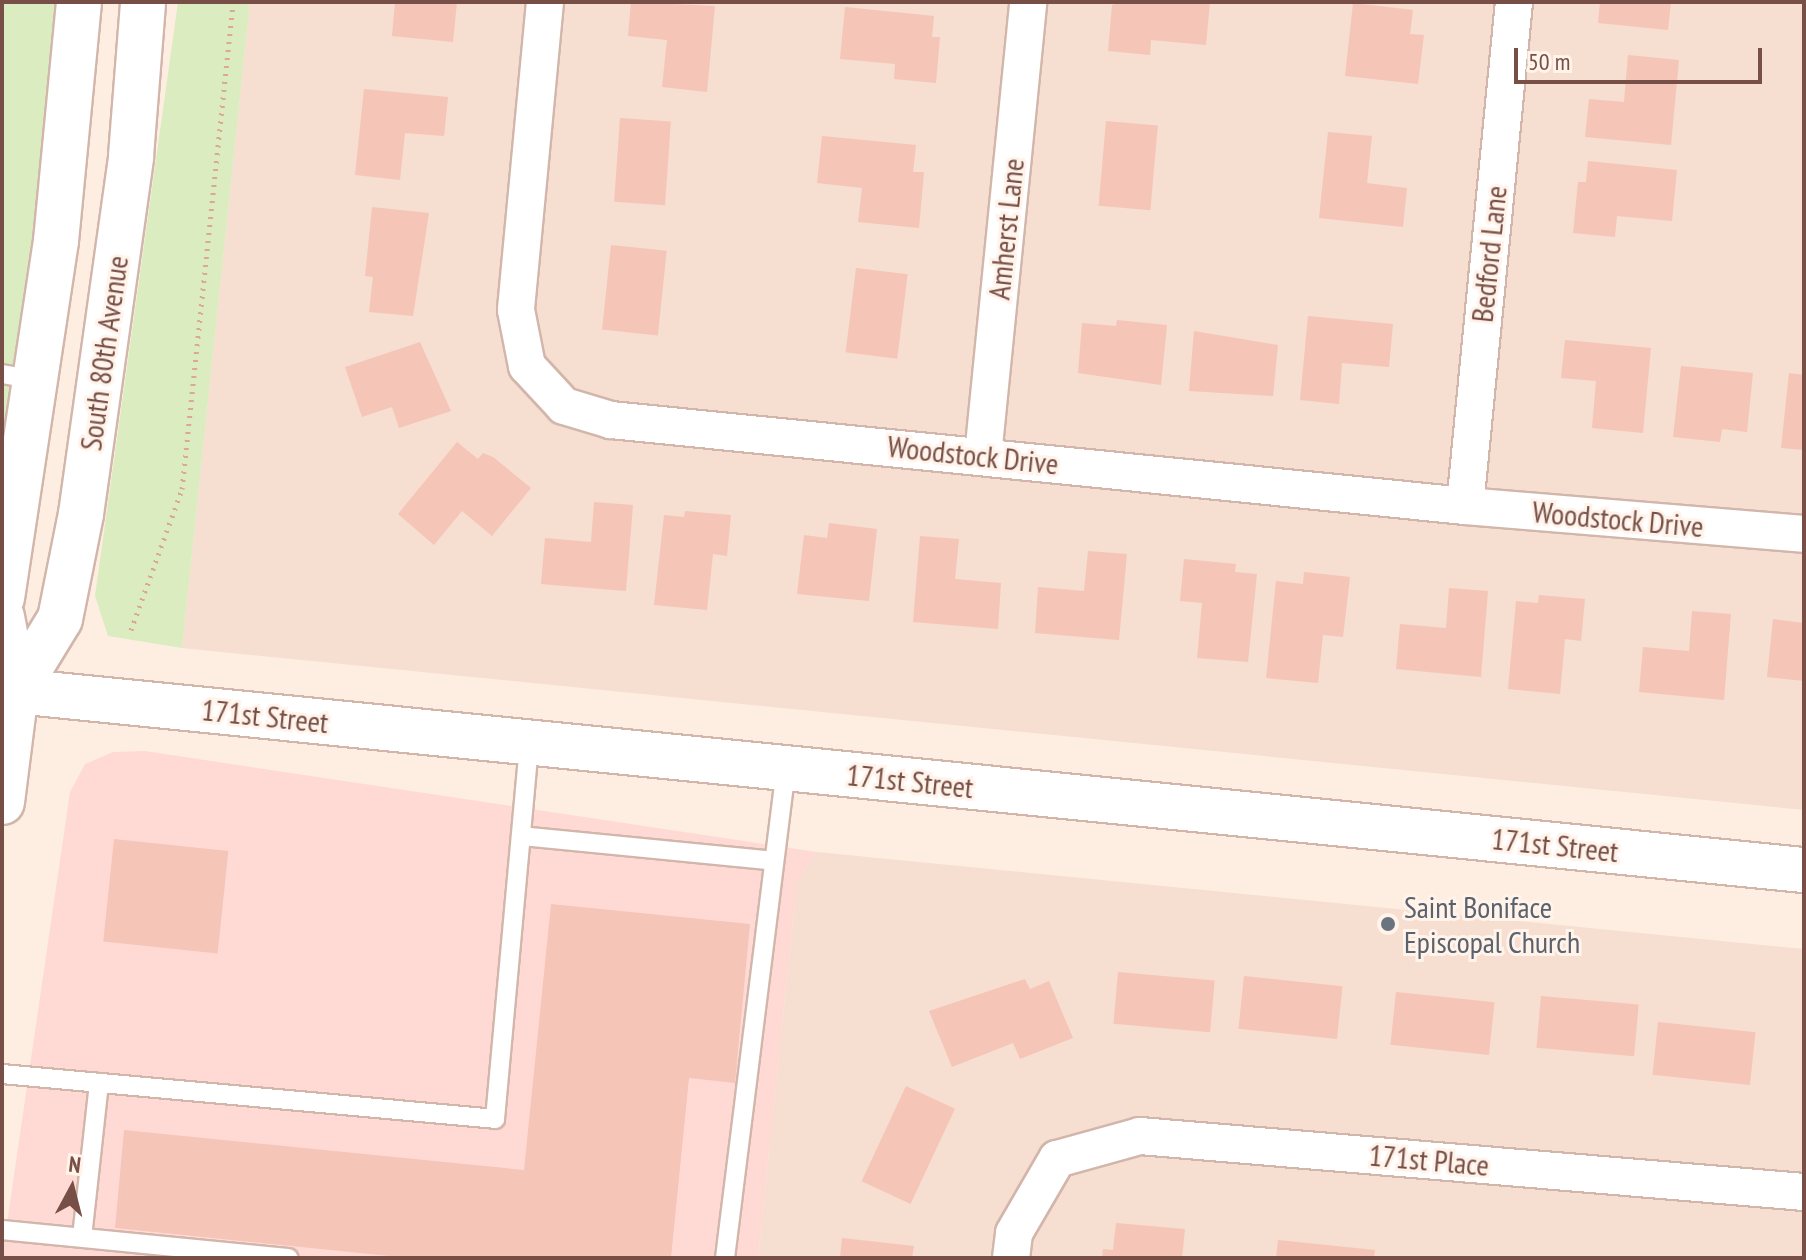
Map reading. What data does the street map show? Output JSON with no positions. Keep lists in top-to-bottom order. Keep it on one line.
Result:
{"streets":{"street":["Amherst Lane","Bedford Lane","South 80th Avenue","Woodstock Drive","171st Street","171st Place"]},"crossings":[["Amherst Lane","Woodstock Drive"],["Bedford Lane","Woodstock Drive"],["South 80th Avenue","171st Street"]],"places":["Saint Boniface Episcopal Church"],"scale_bar":"50 m","north":"top"}
